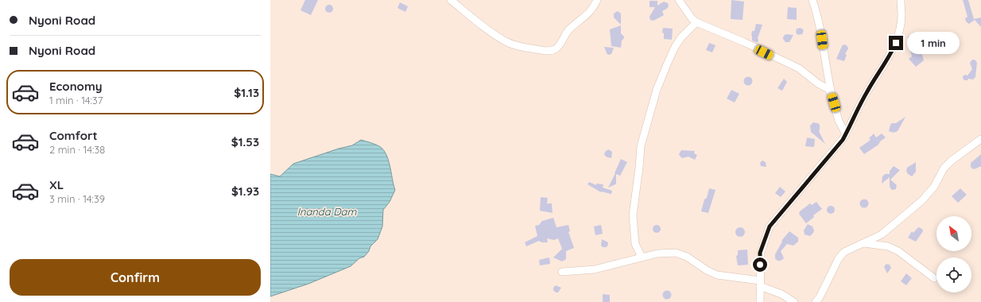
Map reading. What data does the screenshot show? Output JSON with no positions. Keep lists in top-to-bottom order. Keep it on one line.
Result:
{"water":["Inanda Dam"],"north":"top left","page":{"banner":["Nyoni Road","Nyoni Road"],"bubble":"1 min","list":[{"name":"Economy","note":"1 min · 14:37","value":"$1.13"},{"name":"Comfort","note":"2 min · 14:38","value":"$1.53"},{"name":"XL","note":"3 min · 14:39","value":"$1.93"}],"buttons":"Confirm"}}
